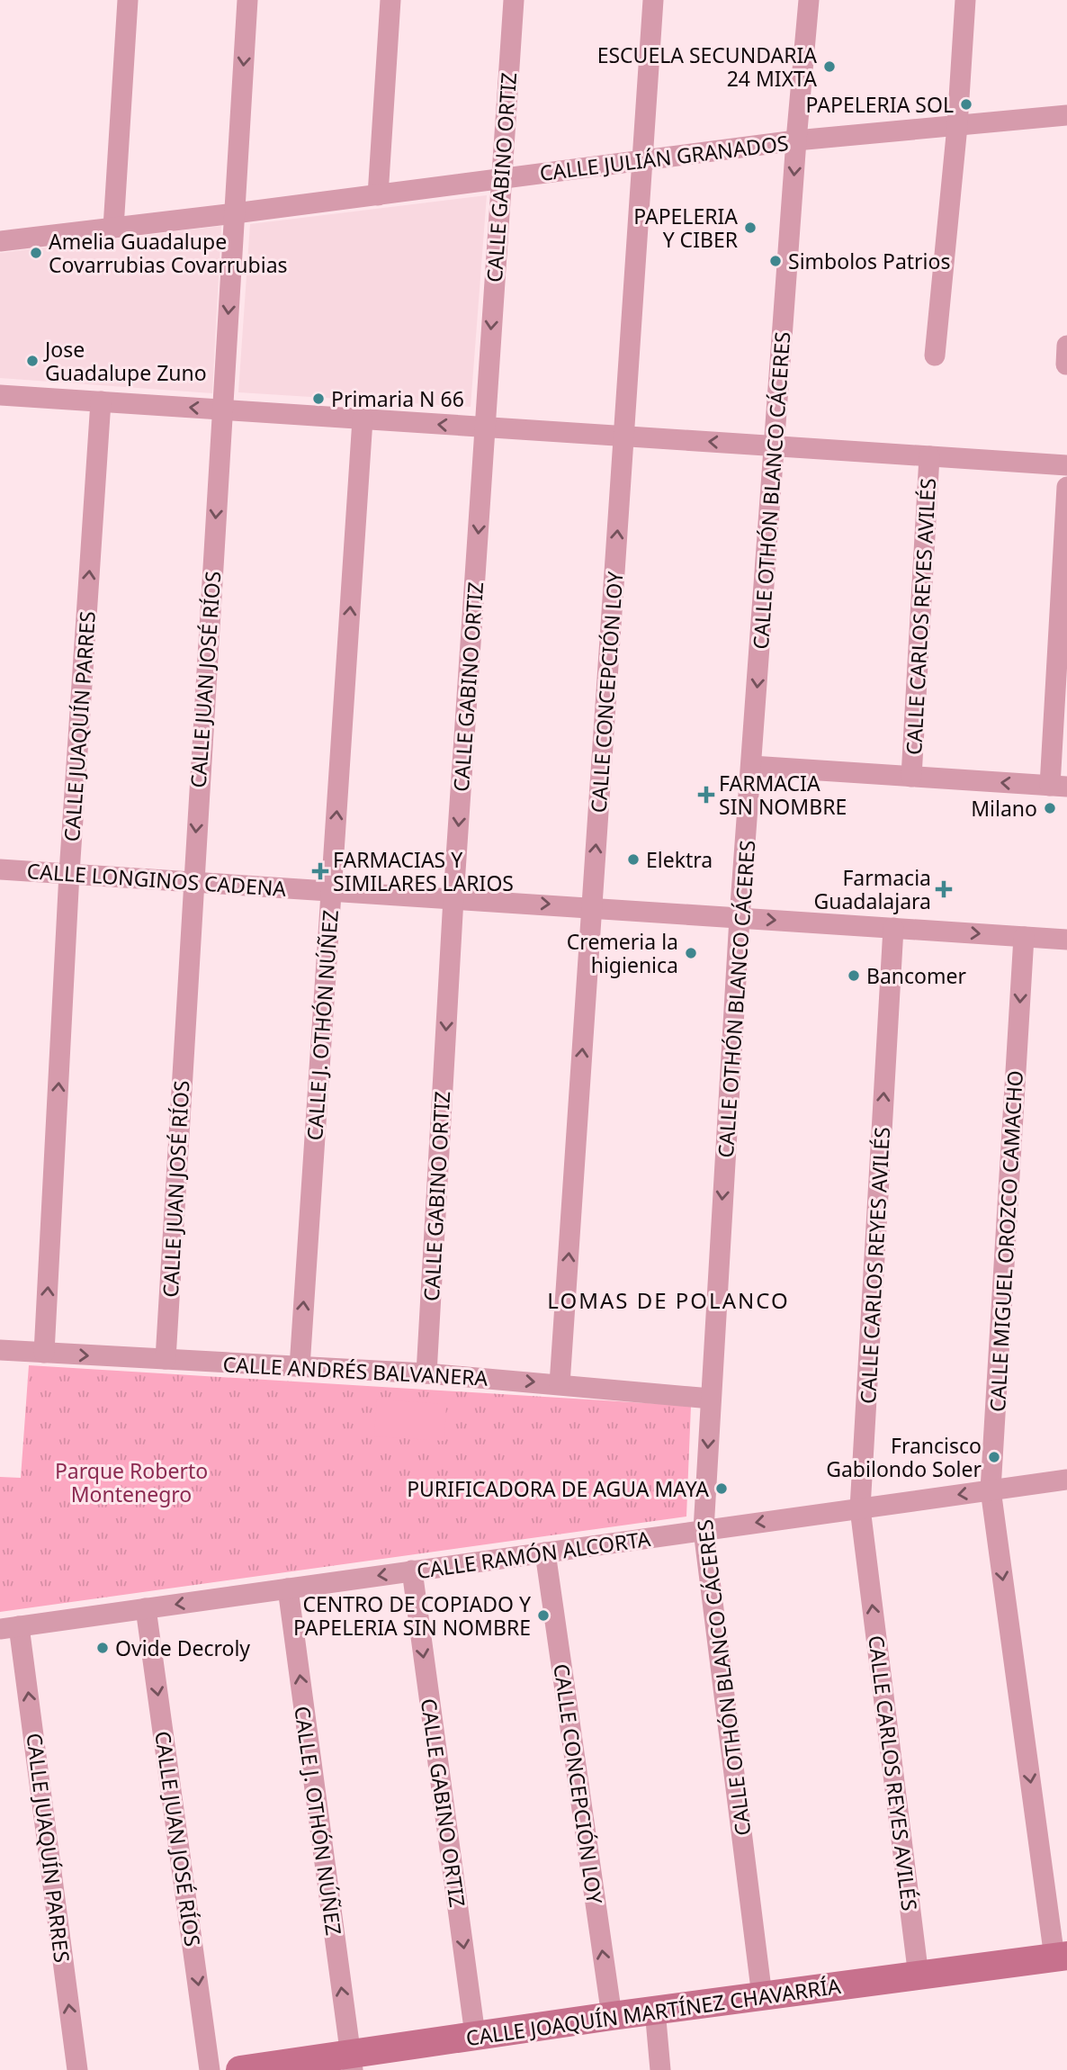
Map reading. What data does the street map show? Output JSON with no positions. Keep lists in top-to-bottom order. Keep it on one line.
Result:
{"streets":{"street":["CALLE JULIÁN GRANADOS","CALLE GABINO ORTIZ","CALLE OTHÓN BLANCO CÁCERES","CALLE CARLOS REYES AVILÉS","CALLE JUAN JOSÉ RÍOS","CALLE CONCEPCIÓN LOY","CALLE JUAQUÍN PARRES","CALLE LONGINOS CADENA","CALLE J. OTHÓN NÚÑEZ","CALLE MIGUEL OROZCO CAMACHO","CALLE ANDRÉS BALVANERA","CALLE RAMÓN ALCORTA","CALLE JOAQUÍN MARTÍNEZ CHAVARRÍA"]},"crossings":[["CALLE JULIÁN GRANADOS","CALLE GABINO ORTIZ"],["CALLE JULIÁN GRANADOS","CALLE OTHÓN BLANCO CÁCERES"],["CALLE JULIÁN GRANADOS","CALLE JUAN JOSÉ RÍOS"],["CALLE JULIÁN GRANADOS","CALLE CONCEPCIÓN LOY"],["CALLE GABINO ORTIZ","CALLE LONGINOS CADENA"],["CALLE GABINO ORTIZ","CALLE ANDRÉS BALVANERA"],["CALLE GABINO ORTIZ","CALLE RAMÓN ALCORTA"],["CALLE GABINO ORTIZ","CALLE JOAQUÍN MARTÍNEZ CHAVARRÍA"],["CALLE OTHÓN BLANCO CÁCERES","CALLE LONGINOS CADENA"],["CALLE OTHÓN BLANCO CÁCERES","CALLE ANDRÉS BALVANERA"],["CALLE OTHÓN BLANCO CÁCERES","CALLE RAMÓN ALCORTA"],["CALLE OTHÓN BLANCO CÁCERES","CALLE JOAQUÍN MARTÍNEZ CHAVARRÍA"],["CALLE CARLOS REYES AVILÉS","CALLE LONGINOS CADENA"],["CALLE CARLOS REYES AVILÉS","CALLE RAMÓN ALCORTA"],["CALLE CARLOS REYES AVILÉS","CALLE JOAQUÍN MARTÍNEZ CHAVARRÍA"],["CALLE JUAN JOSÉ RÍOS","CALLE LONGINOS CADENA"],["CALLE JUAN JOSÉ RÍOS","CALLE ANDRÉS BALVANERA"],["CALLE JUAN JOSÉ RÍOS","CALLE RAMÓN ALCORTA"],["CALLE CONCEPCIÓN LOY","CALLE LONGINOS CADENA"],["CALLE CONCEPCIÓN LOY","CALLE ANDRÉS BALVANERA"],["CALLE CONCEPCIÓN LOY","CALLE RAMÓN ALCORTA"],["CALLE CONCEPCIÓN LOY","CALLE JOAQUÍN MARTÍNEZ CHAVARRÍA"],["CALLE JUAQUÍN PARRES","CALLE LONGINOS CADENA"],["CALLE JUAQUÍN PARRES","CALLE ANDRÉS BALVANERA"],["CALLE JUAQUÍN PARRES","CALLE RAMÓN ALCORTA"],["CALLE LONGINOS CADENA","CALLE J. OTHÓN NÚÑEZ"],["CALLE LONGINOS CADENA","CALLE MIGUEL OROZCO CAMACHO"],["CALLE J. OTHÓN NÚÑEZ","CALLE ANDRÉS BALVANERA"],["CALLE J. OTHÓN NÚÑEZ","CALLE RAMÓN ALCORTA"],["CALLE J. OTHÓN NÚÑEZ","CALLE JOAQUÍN MARTÍNEZ CHAVARRÍA"],["CALLE MIGUEL OROZCO CAMACHO","CALLE RAMÓN ALCORTA"],["CALLE MIGUEL OROZCO CAMACHO","CALLE JOAQUÍN MARTÍNEZ CHAVARRÍA"]],"one_way":["CALLE GABINO ORTIZ","CALLE OTHÓN BLANCO CÁCERES","CALLE CARLOS REYES AVILÉS","CALLE CONCEPCIÓN LOY","CALLE JUAQUÍN PARRES","CALLE J. OTHÓN NÚÑEZ","CALLE MIGUEL OROZCO CAMACHO","CALLE ANDRÉS BALVANERA","CALLE RAMÓN ALCORTA"],"districts":["LOMAS DE POLANCO"],"parks":["Parque Roberto Montenegro"],"places":{"other":["ESCUELA SECUNDARIA 24 MIXTA","PAPELERIA SOL","PAPELERIA Y CIBER","Amelia Guadalupe Covarrubias Covarrubias","Simbolos Patrios","Jose Guadalupe Zuno","Primaria N 66","Milano","Elektra","Cremeria la higienica","Bancomer","Francisco Gabilondo Soler","PURIFICADORA DE AGUA MAYA","CENTRO DE COPIADO Y PAPELERIA SIN NOMBRE","Ovide Decroly"],"health":["FARMACIA SIN NOMBRE","FARMACIAS Y SIMILARES LARIOS","Farmacia Guadalajara"]}}
